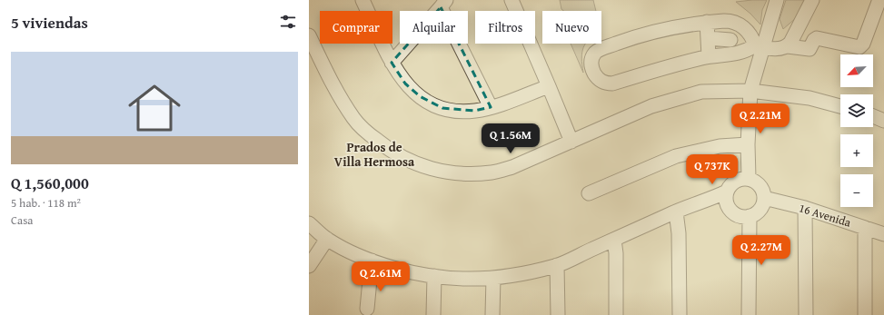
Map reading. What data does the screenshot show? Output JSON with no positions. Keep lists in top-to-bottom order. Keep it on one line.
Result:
{"streets":{"street":["16 Avenida"]},"districts":["Prados de Villa Hermosa"],"north":"bottom left","page":{"heading":"5 viviendas","chip":["Comprar","Alquilar","Filtros","Nuevo"],"list":[{"name":"Q 1,560,000","note":"5 hab. · 118 m² · Casa"}],"map_buttons":["+","−"],"price":["Q 2.21M","Q 1.56M","Q 737K","Q 2.27M","Q 2.61M"]}}
